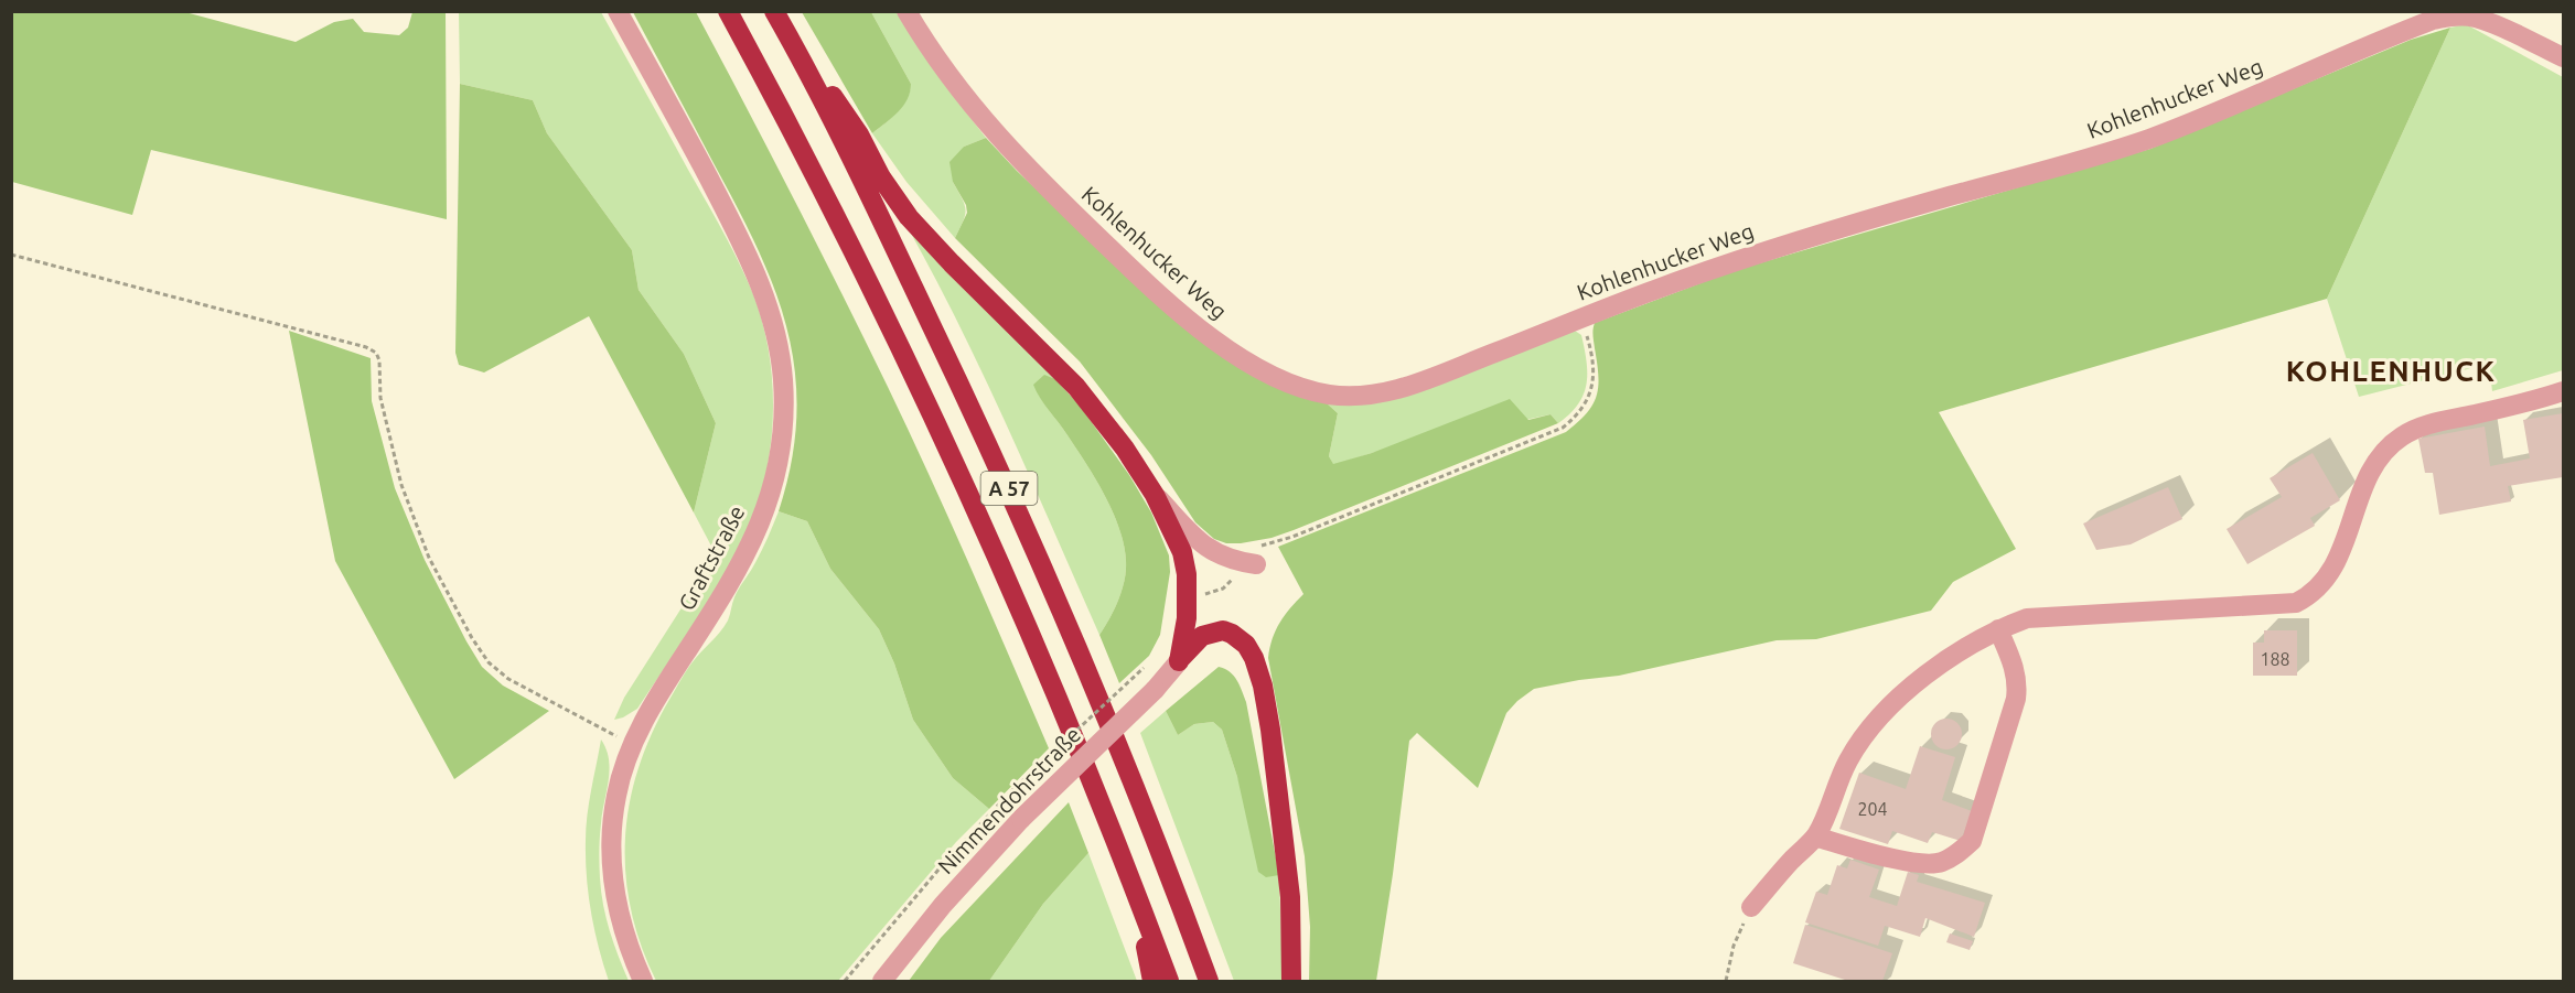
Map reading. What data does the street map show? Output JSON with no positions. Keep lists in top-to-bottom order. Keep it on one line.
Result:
{"streets":{"highway":["A 57"],"street":["Kohlenhucker Weg","Graftstraße","Nimmendohrstraße"]},"districts":["KOHLENHUCK"],"house_numbers":["188","204"]}
